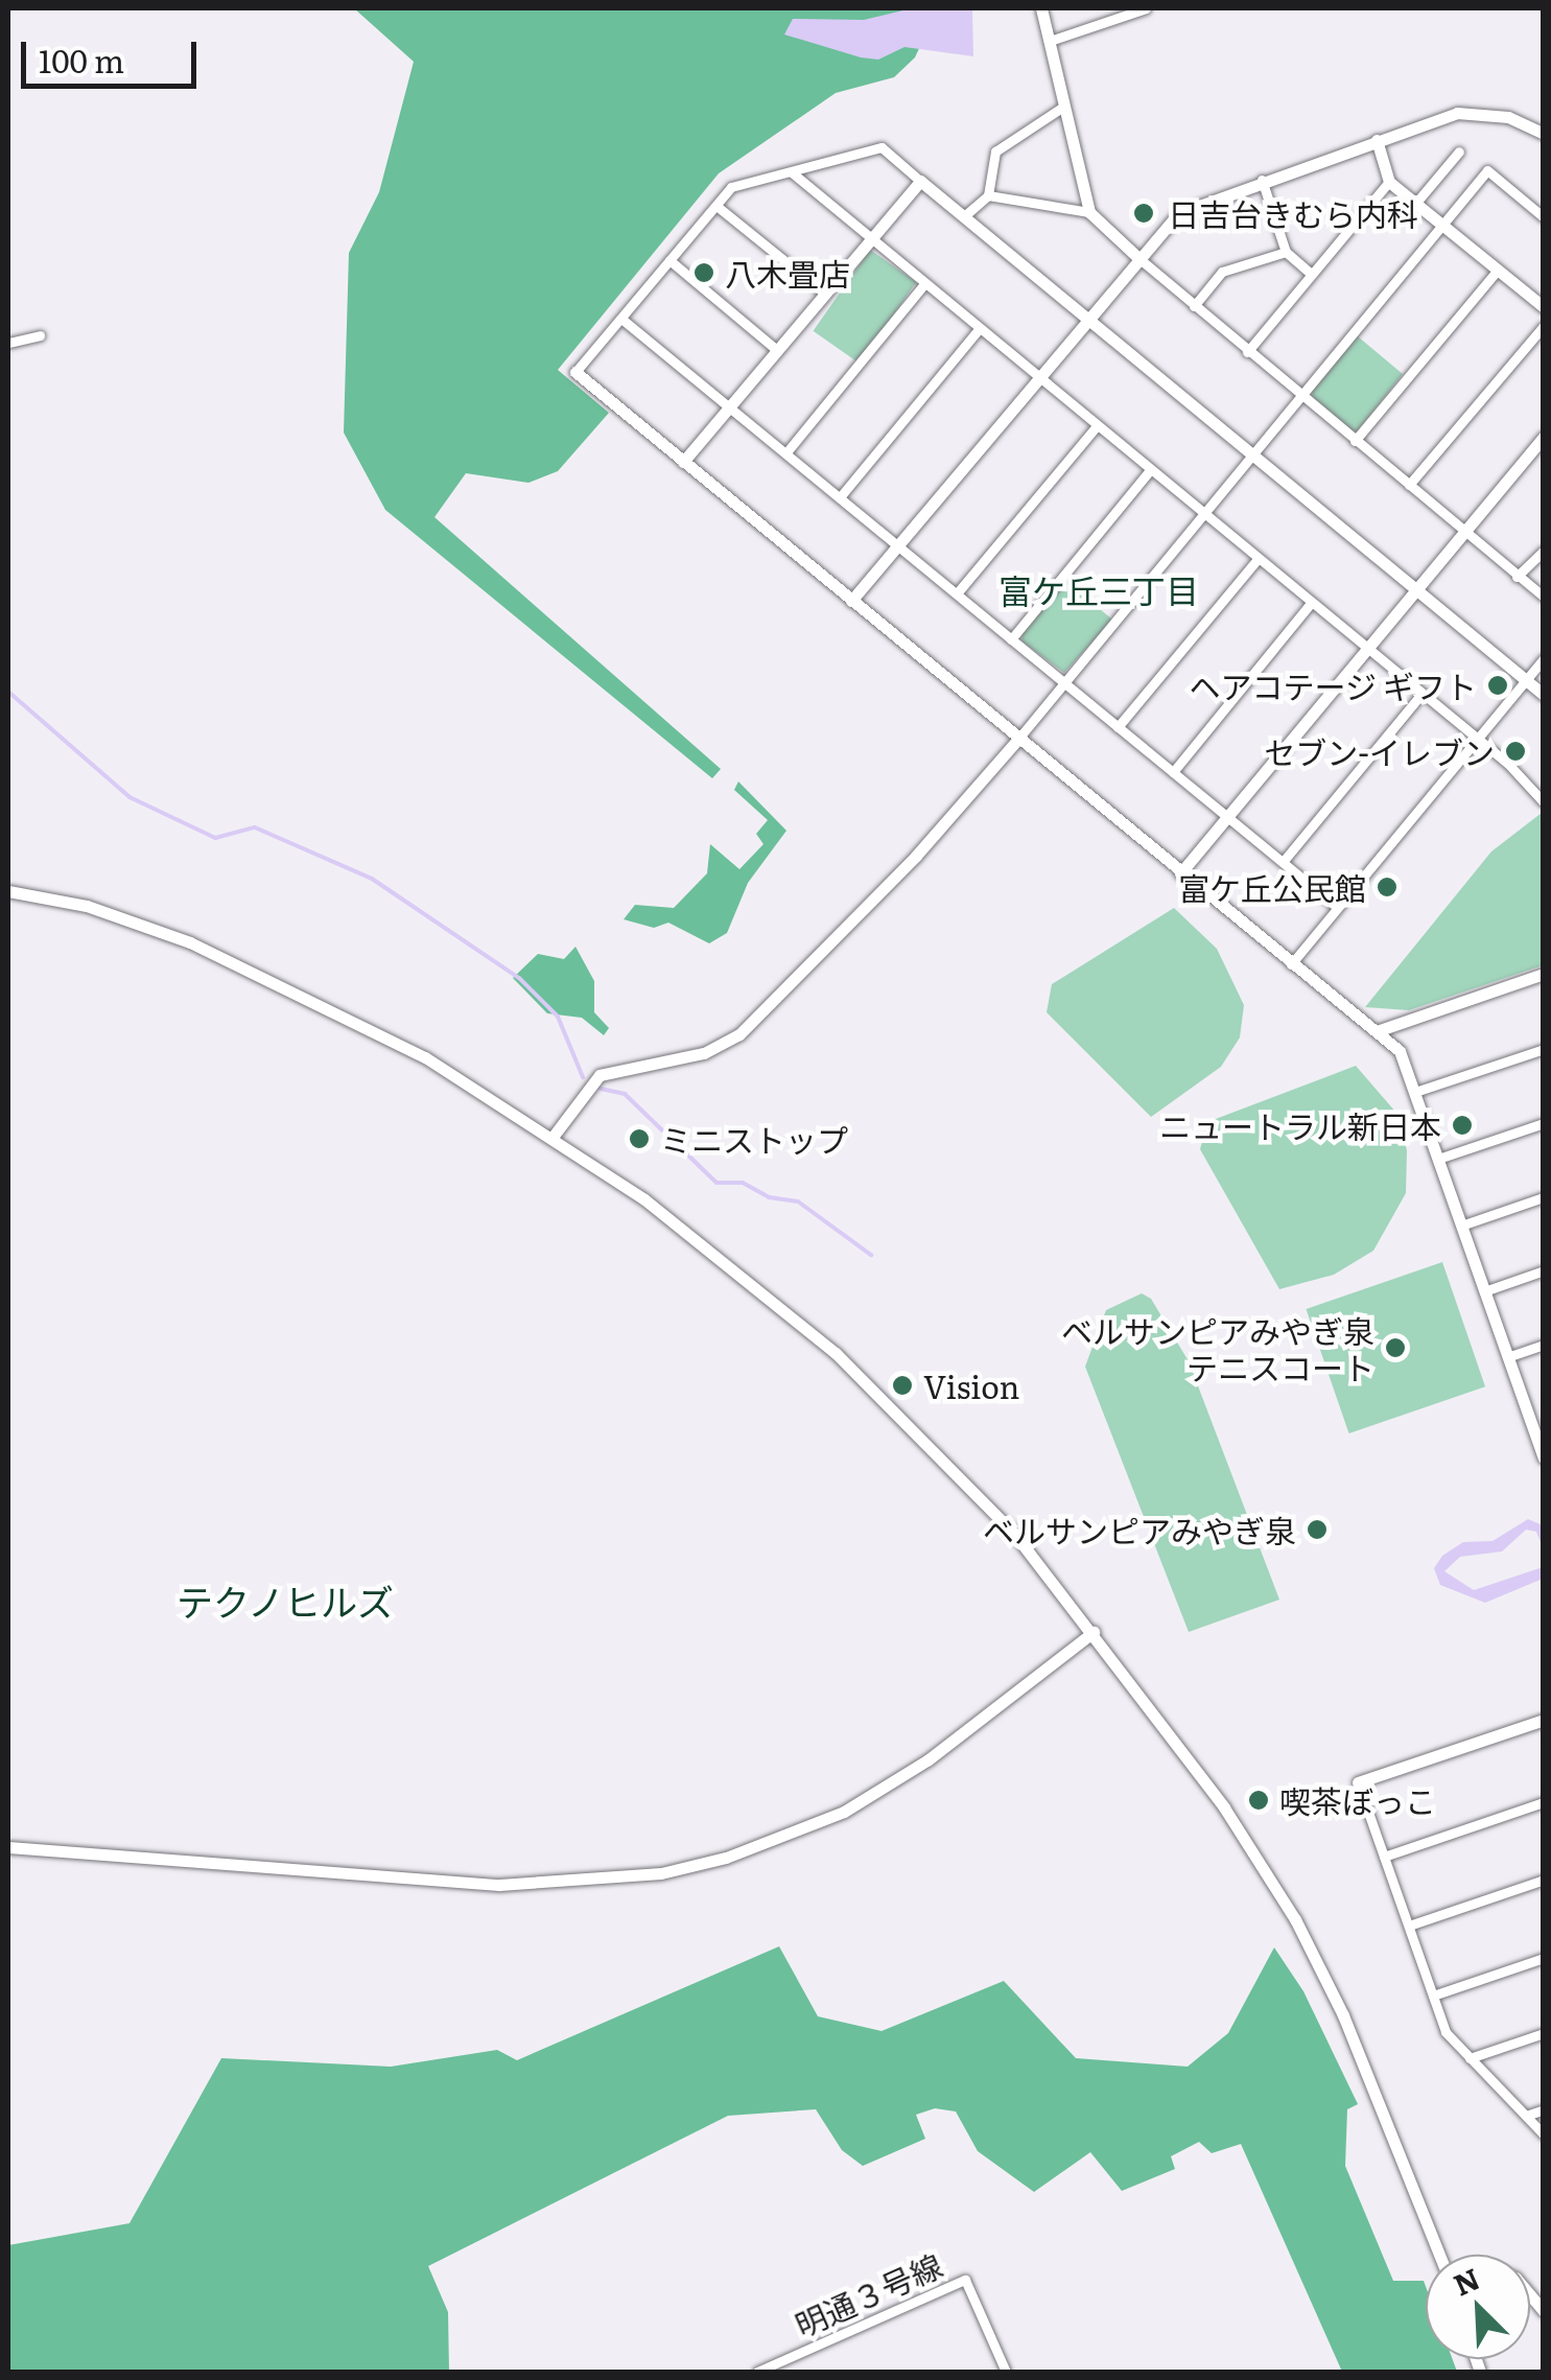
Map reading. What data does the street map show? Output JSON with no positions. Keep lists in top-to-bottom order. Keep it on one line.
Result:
{"streets":{"street":["明通３号線"]},"districts":["富ケ丘三丁目","テクノヒルズ"],"places":["日吉台きむら内科","八木畳店","ヘアコテージ ギフト","セブン-イレブン","富ケ丘公民館","ニュートラル新日本","ミニストップ","ベルサンピアみやぎ泉 テニスコート","Vision","ベルサンピアみやぎ泉","喫茶ぼっこ"],"scale_bar":"100 m","north":"top left"}
